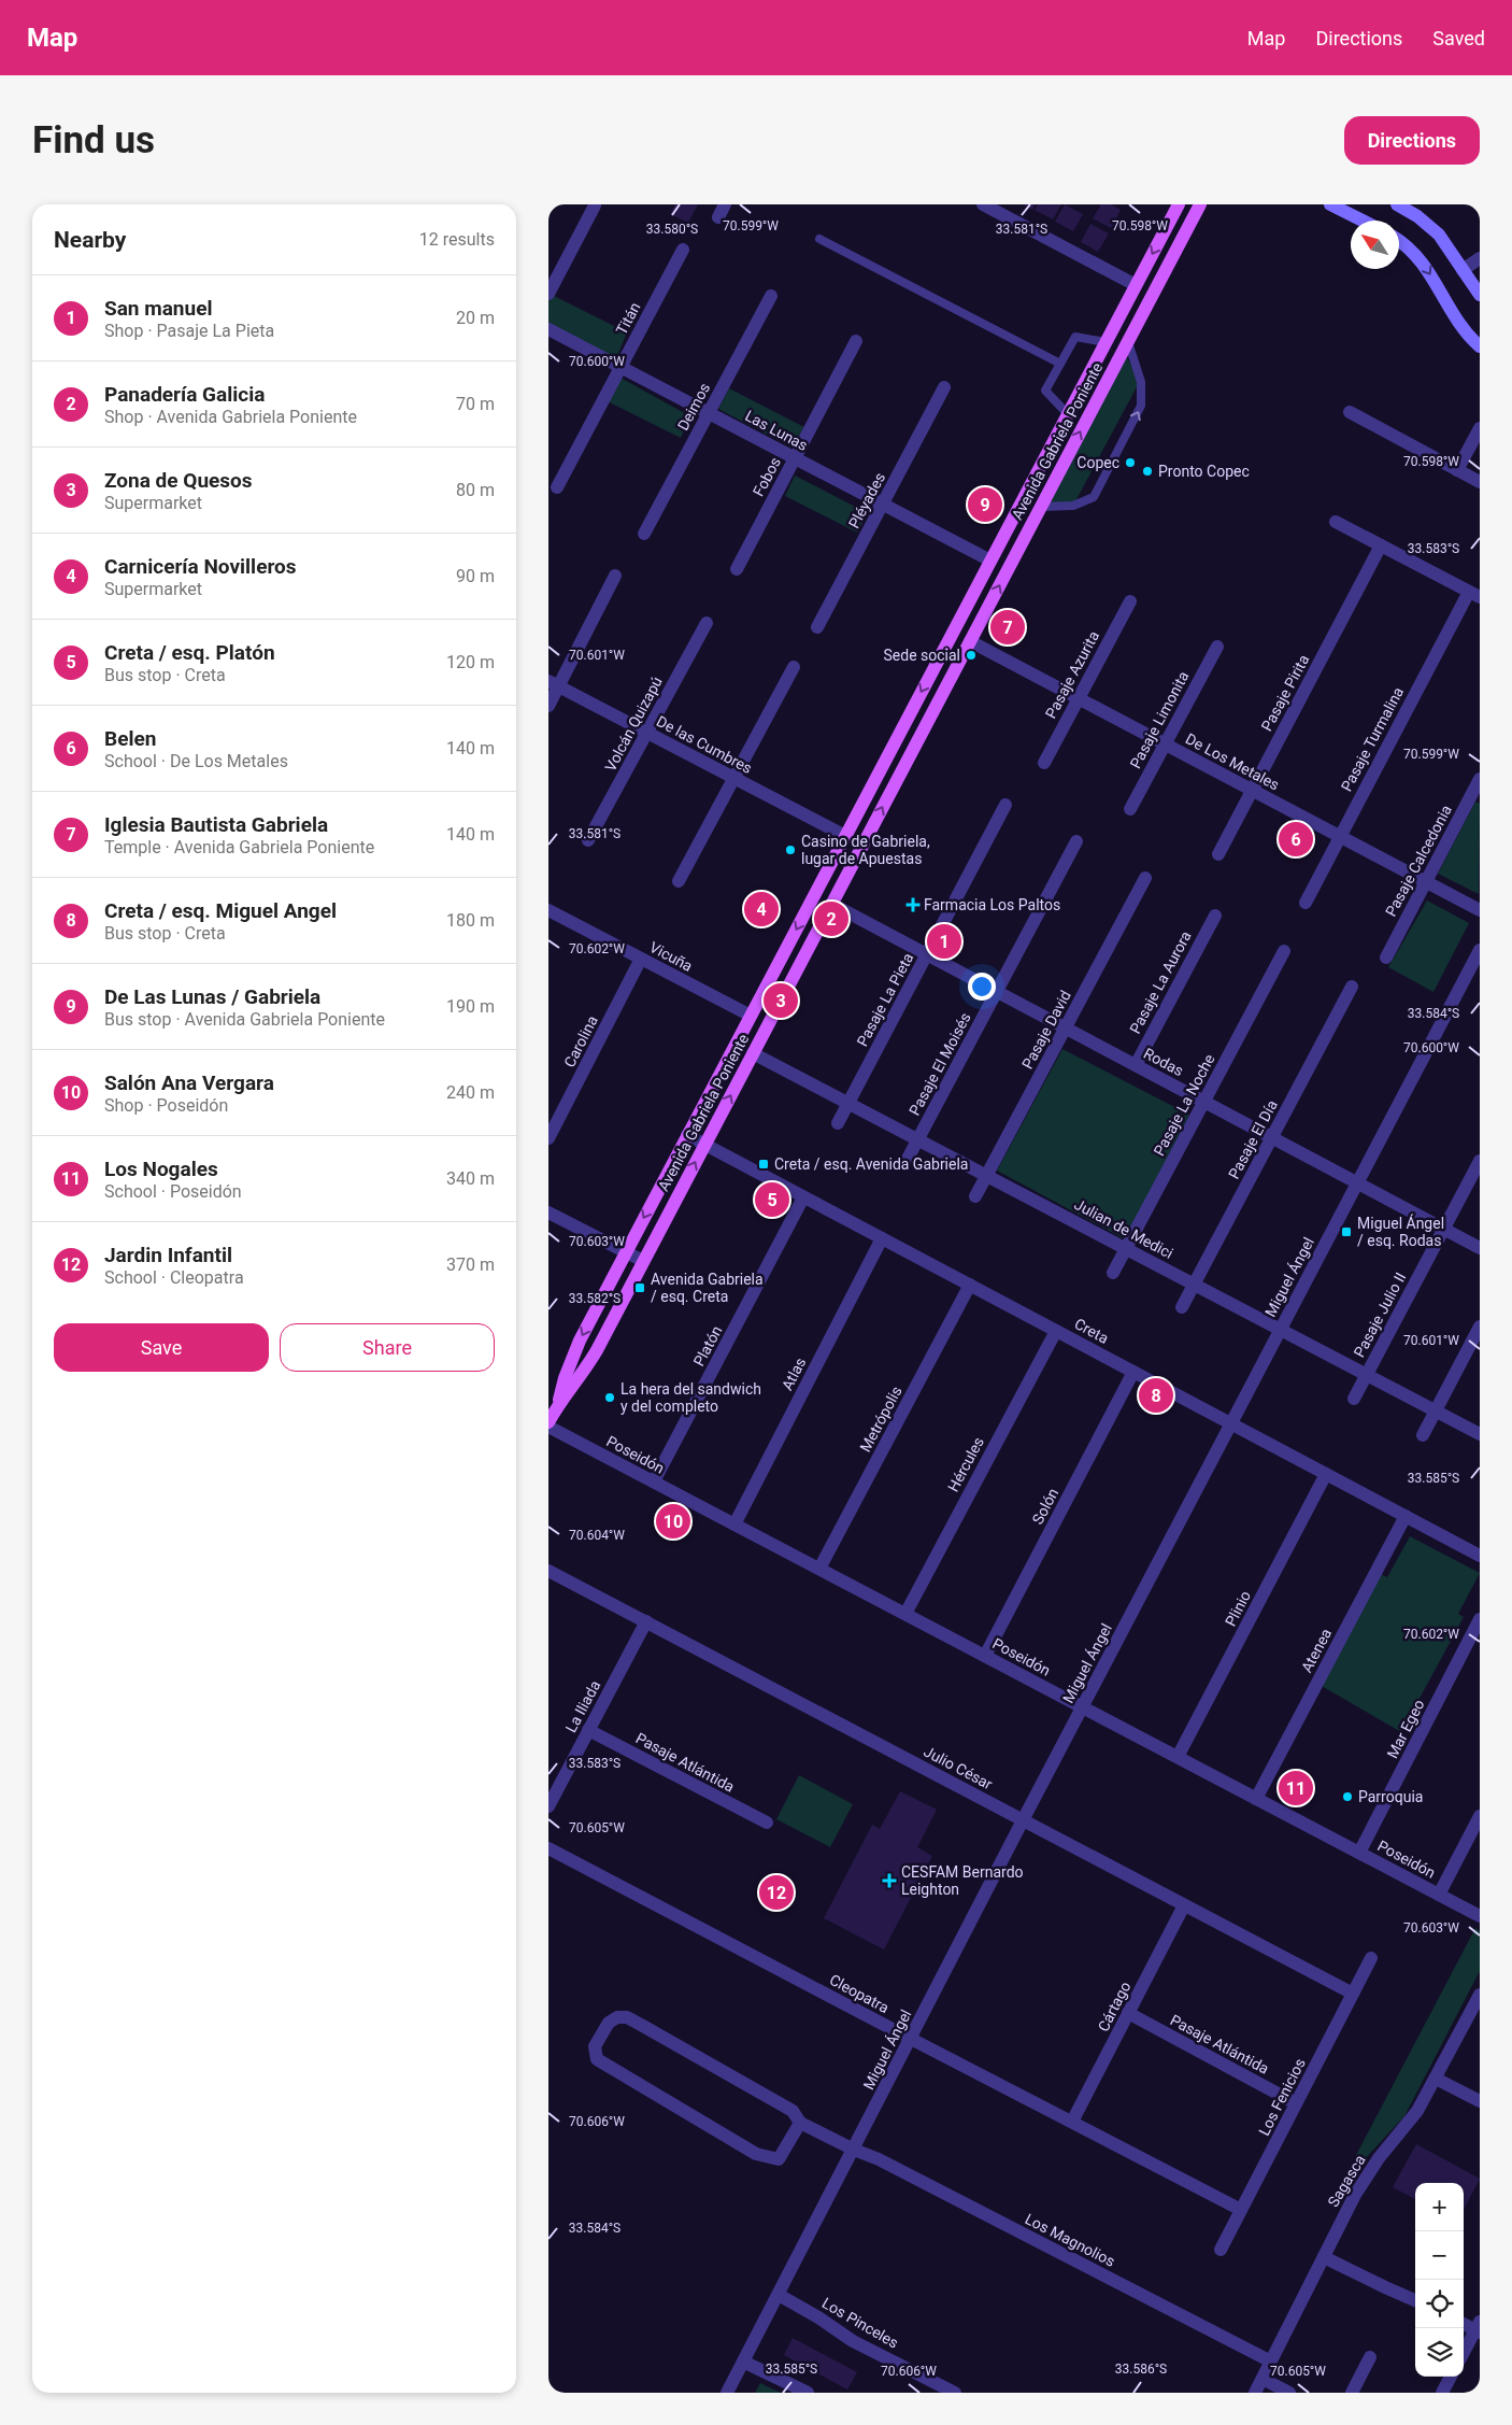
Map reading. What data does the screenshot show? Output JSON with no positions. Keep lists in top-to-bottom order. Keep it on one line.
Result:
{"streets":{"main road":["Avenida Gabriela Poniente"],"street":["Titán","Deimos","Las Lunas","Fobos","Pléyades","Pasaje Azurita","Pasaje Pirita","Pasaje Limonita","Volcán Quizapú","Pasaje Turmalina","De las Cumbres","De Los Metales","Pasaje Calcedonia","Vicuña","Pasaje La Aurora","Pasaje La Pieta","Pasaje David","Carolina","Rodas","Pasaje El Moisés","Pasaje La Noche","Pasaje El Día","Julian de Medici","Miguel Ángel","Pasaje Julio II","Creta","Platón","Atlas","Metrópolis","Poseidón","Hércules","Solón","Plinio","Atenea","La Iliada","Mar Egeo","Pasaje Atlántida","Julio César","Cleopatra","Cártago","Los Fenicios","Sagasca","Los Magnolios","Los Pinceles"]},"crossings":[["Titán","Las Lunas"],["Deimos","Las Lunas"],["Las Lunas","Avenida Gabriela Poniente"],["Las Lunas","Fobos"],["Las Lunas","Pléyades"],["Avenida Gabriela Poniente","De las Cumbres"],["Avenida Gabriela Poniente","De Los Metales"],["Avenida Gabriela Poniente","Vicuña"],["Avenida Gabriela Poniente","Rodas"],["Avenida Gabriela Poniente","Julian de Medici"],["Avenida Gabriela Poniente","Creta"],["Avenida Gabriela Poniente","Poseidón"],["Pasaje Azurita","De Los Metales"],["Pasaje Pirita","De Los Metales"],["Pasaje Limonita","De Los Metales"],["Volcán Quizapú","De las Cumbres"],["Pasaje Turmalina","De Los Metales"],["De Los Metales","Pasaje Calcedonia"],["Vicuña","Carolina"],["Pasaje La Aurora","Rodas"],["Pasaje La Pieta","Rodas"],["Pasaje La Pieta","Julian de Medici"],["Pasaje David","Rodas"],["Pasaje David","Julian de Medici"],["Rodas","Pasaje El Moisés"],["Rodas","Pasaje La Noche"],["Rodas","Pasaje El Día"],["Rodas","Miguel Ángel"],["Rodas","Pasaje Julio II"],["Pasaje El Moisés","Julian de Medici"],["Pasaje La Noche","Julian de Medici"],["Pasaje El Día","Julian de Medici"],["Julian de Medici","Miguel Ángel"],["Julian de Medici","Pasaje Julio II"],["Miguel Ángel","Creta"],["Miguel Ángel","Poseidón"],["Miguel Ángel","Julio César"],["Miguel Ángel","Cleopatra"],["Miguel Ángel","Los Magnolios"],["Miguel Ángel","Los Pinceles"],["Creta","Platón"],["Creta","Atlas"],["Creta","Metrópolis"],["Creta","Hércules"],["Creta","Solón"],["Creta","Plinio"],["Creta","Atenea"],["Platón","Poseidón"],["Atlas","Poseidón"],["Metrópolis","Poseidón"],["Poseidón","Hércules"],["Poseidón","Solón"],["Poseidón","Plinio"],["Poseidón","Atenea"],["Poseidón","Mar Egeo"],["La Iliada","Pasaje Atlántida"],["La Iliada","Julio César"],["Pasaje Atlántida","Cártago"],["Pasaje Atlántida","Los Fenicios"],["Julio César","Cártago"],["Julio César","Los Fenicios"],["Cleopatra","Cártago"],["Cleopatra","Los Fenicios"],["Sagasca","Los Magnolios"]],"places":{"other":["Copec","Pronto Copec","Sede social","Casino de Gabriela, lugar de Apuestas","La hera del sandwich y del completo","Parroquia"],"health":["Farmacia Los Paltos","CESFAM Bernardo Leighton"],"transit":["Creta / esq. Avenida Gabriela","Miguel Ángel / esq. Rodas","Avenida Gabriela / esq. Creta"]},"north":"top left","page":{"header":"Map","nav":["Map","Directions","Saved"],"buttons":["Directions",["Save","Share"]],"title":"Find us","heading":["Nearby","12 results"],"list":[{"mark":"1","name":"San manuel","note":"Shop · Pasaje La Pieta","value":"20 m"},{"mark":"2","name":"Panadería Galicia","note":"Shop · Avenida Gabriela Poniente","value":"70 m"},{"mark":"3","name":"Zona de Quesos","note":"Supermarket","value":"80 m"},{"mark":"4","name":"Carnicería Novilleros","note":"Supermarket","value":"90 m"},{"mark":"5","name":"Creta / esq. Platón","note":"Bus stop · Creta","value":"120 m"},{"mark":"6","name":"Belen","note":"School · De Los Metales","value":"140 m"},{"mark":"7","name":"Iglesia Bautista Gabriela","note":"Temple · Avenida Gabriela Poniente","value":"140 m"},{"mark":"8","name":"Creta / esq. Miguel Angel","note":"Bus stop · Creta","value":"180 m"},{"mark":"9","name":"De Las Lunas / Gabriela","note":"Bus stop · Avenida Gabriela Poniente","value":"190 m"},{"mark":"10","name":"Salón Ana Vergara","note":"Shop · Poseidón","value":"240 m"},{"mark":"11","name":"Los Nogales","note":"School · Poseidón","value":"340 m"},{"mark":"12","name":"Jardin Infantil","note":"School · Cleopatra","value":"370 m"}],"pins":["9","7","6","4","2","1","3","5","8","10","11","12"],"map_buttons":["+","−"]},"coordinates":["70.599°W","70.598°W","33.580°S","33.581°S","70.600°W","33.583°S","70.601°W","70.602°W","33.584°S","70.603°W","33.582°S","33.585°S","70.604°W","70.605°W","70.606°W","33.586°S"]}
